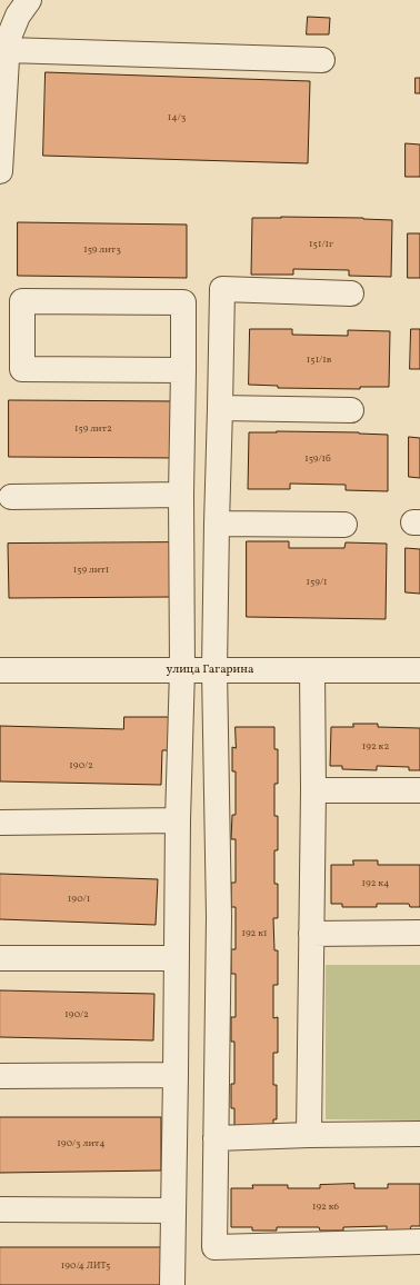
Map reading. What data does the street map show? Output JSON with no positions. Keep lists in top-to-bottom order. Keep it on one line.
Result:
{"streets":{"street":["улица Гагарина"]},"house_numbers":["14/3","151/1г","159 лит3","151/1в","159 лит2","159/1б","159 лит1","159/1","192 к2","190/2","192 к4","190/1","192 к1","190/2","190/3 лит4","192 к6","190/4 ЛИТ5"]}
